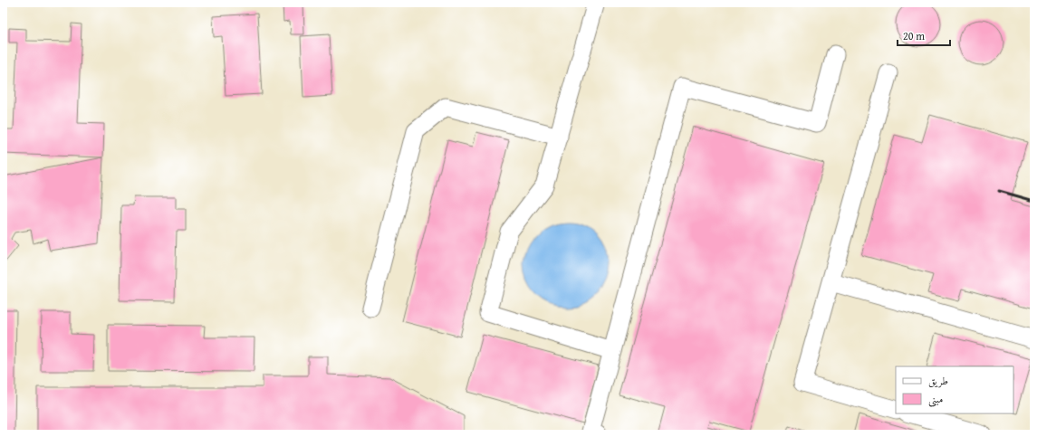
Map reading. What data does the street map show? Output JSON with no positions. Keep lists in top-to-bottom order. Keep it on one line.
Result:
{"legend":["طريق","مبنى"],"scale_bar":"20 m"}
